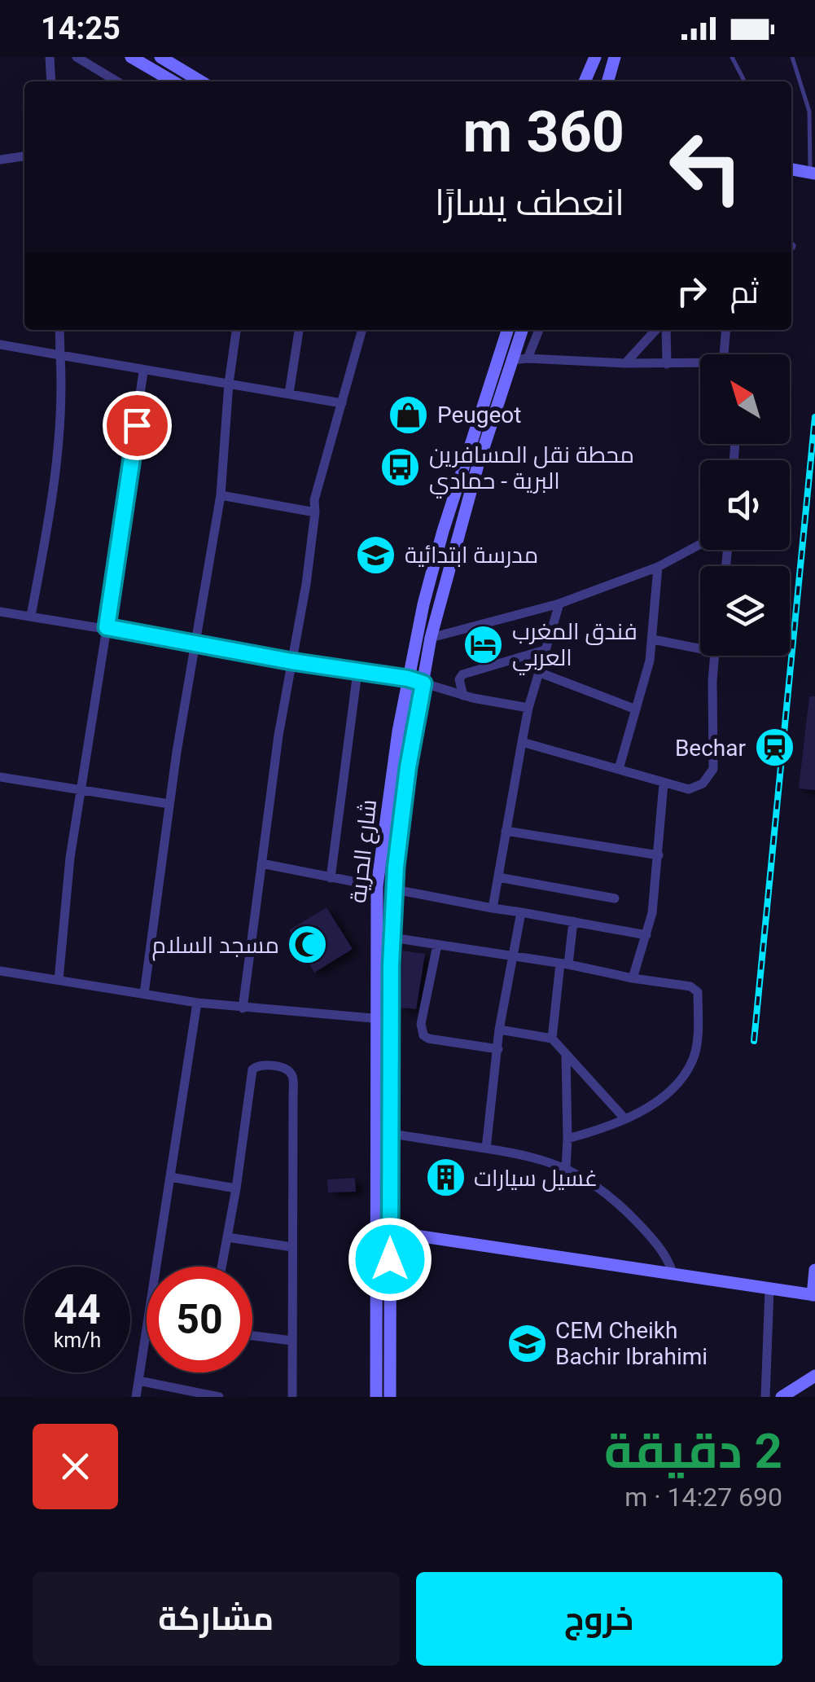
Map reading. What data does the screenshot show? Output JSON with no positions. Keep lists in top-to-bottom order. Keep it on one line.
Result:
{"streets":{"main road":["شارع الحرية"]},"places":{"shop":["Peugeot"],"bus stop":["محطة نقل المسافرين البرية - حمادي"],"school or university":["مدرسة ابتدائية","CEM Cheikh Bachir Ibrahimi"],"hotel":["فندق المغرب العربي"],"station":["Bechar"],"mosque":["مسجد السلام"],"building":["غسيل سيارات"]},"north":"top left","page":{"status":"14:25","turn":["360 m","انعطف يسارًا"],"then":"ثم","speed":"44 km/h","limit":"50","heading":["2 دقيقة","690 m · 14:27"],"buttons":["خروج","مشاركة"]}}
